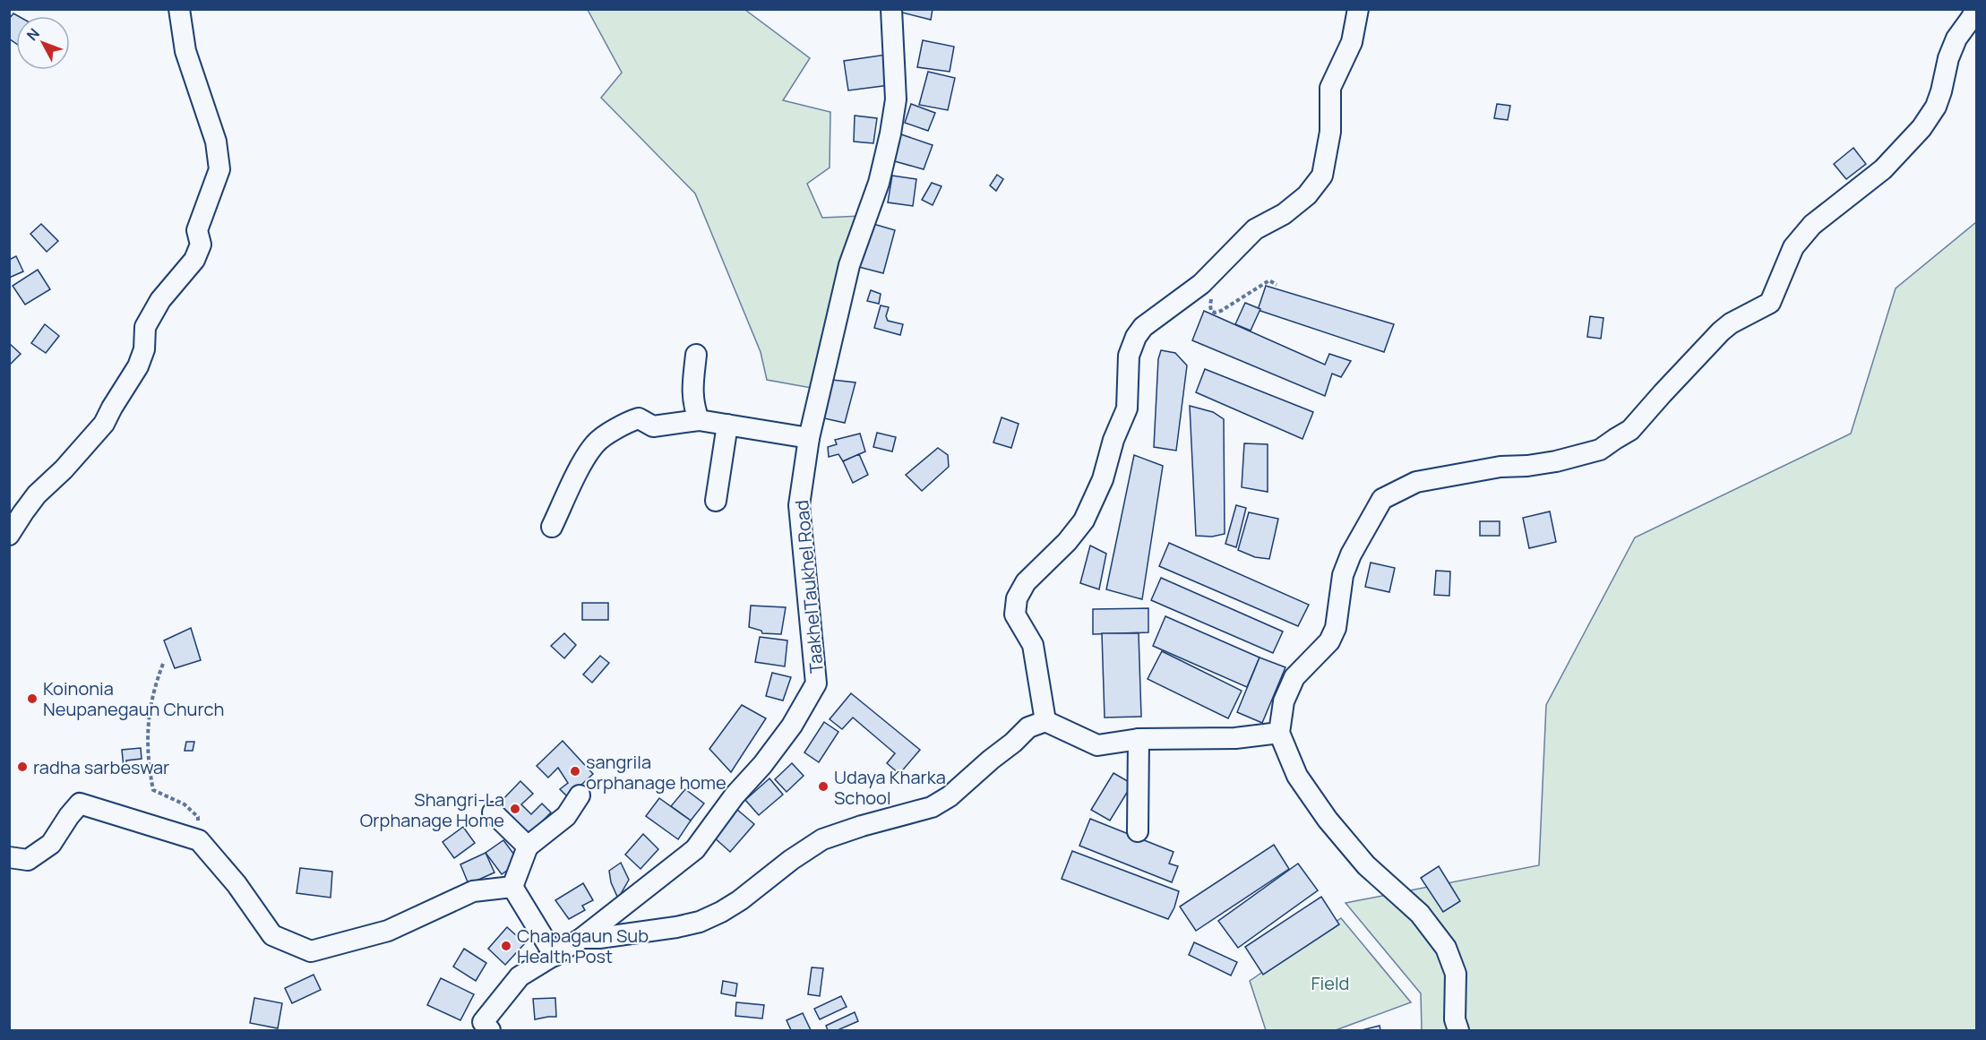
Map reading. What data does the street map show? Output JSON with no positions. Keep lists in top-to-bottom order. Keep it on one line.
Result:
{"streets":{"street":["TaakhelTaukhel Road"]},"parks":["Field"],"places":["Koinonia Neupanegaun Church","radha sarbeswar","sangrila orphanage home","Udaya Kharka School","Shangri-La Orphanage Home","Chapagaun Sub Health Post"],"north":"top left"}
